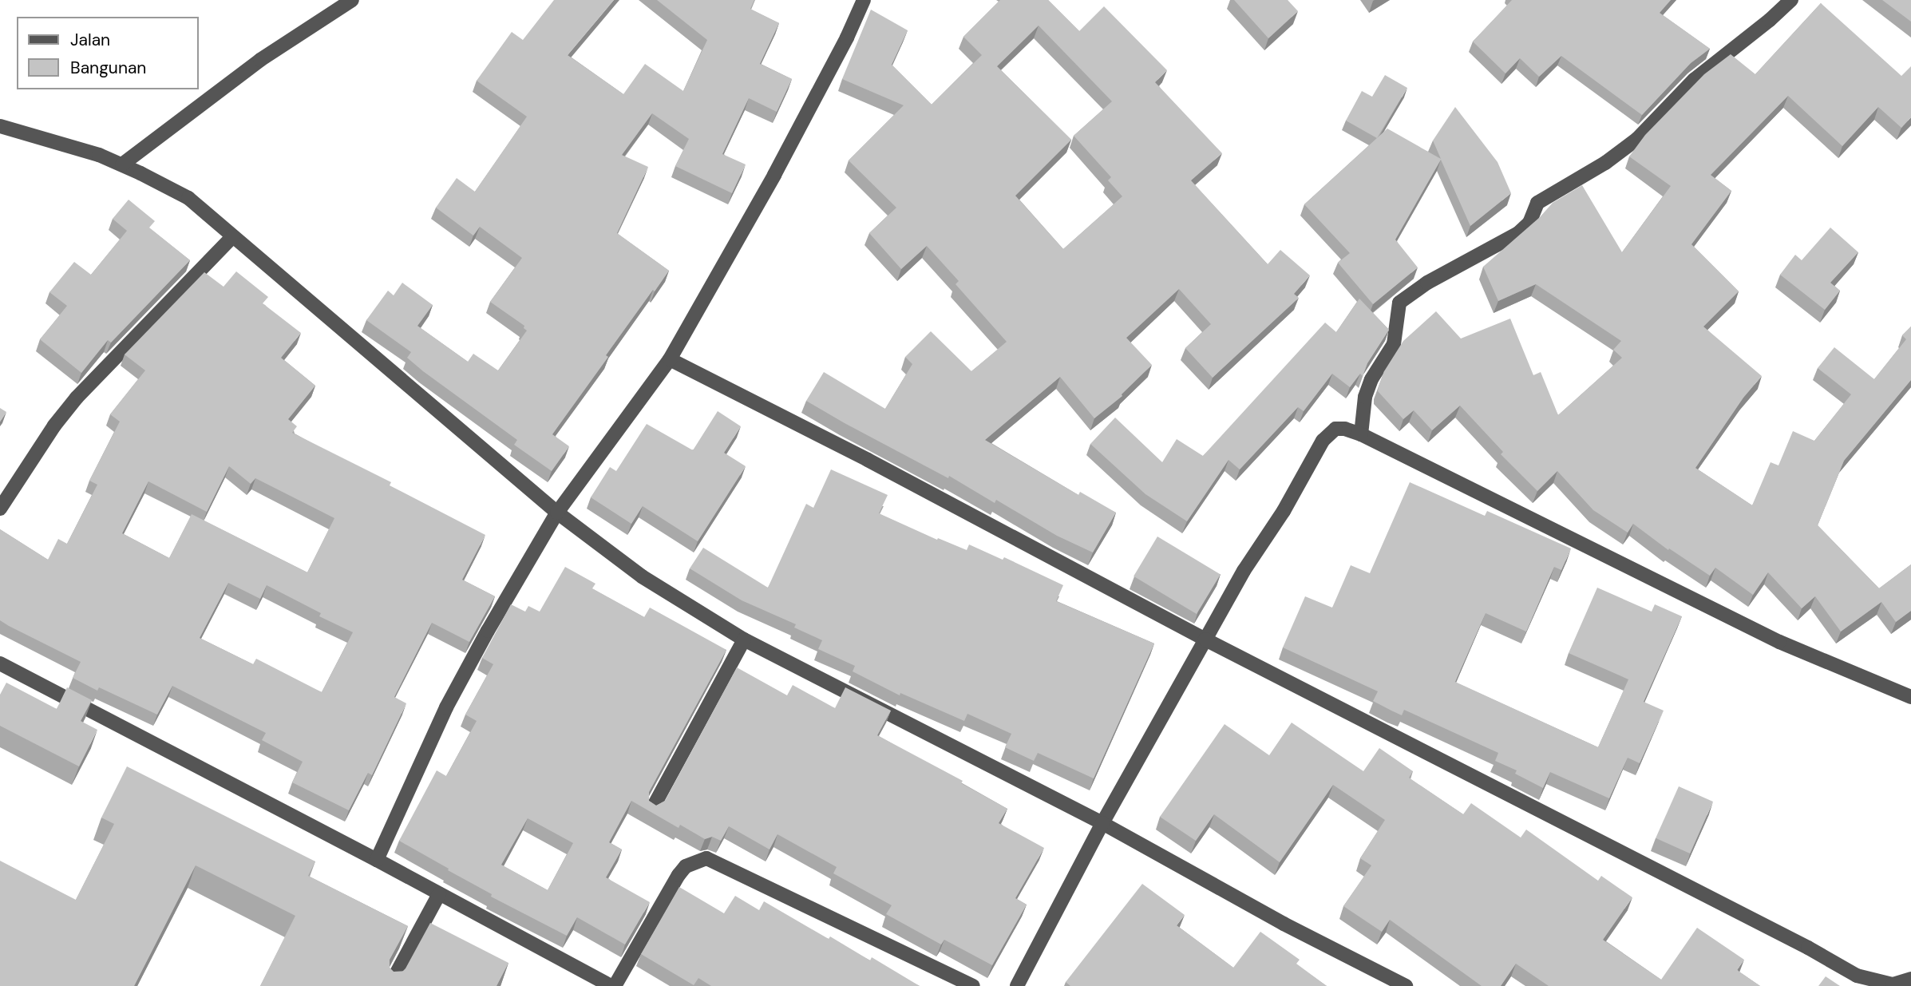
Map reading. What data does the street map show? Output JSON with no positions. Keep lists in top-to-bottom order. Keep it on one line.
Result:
{"legend":["Jalan","Bangunan"]}
